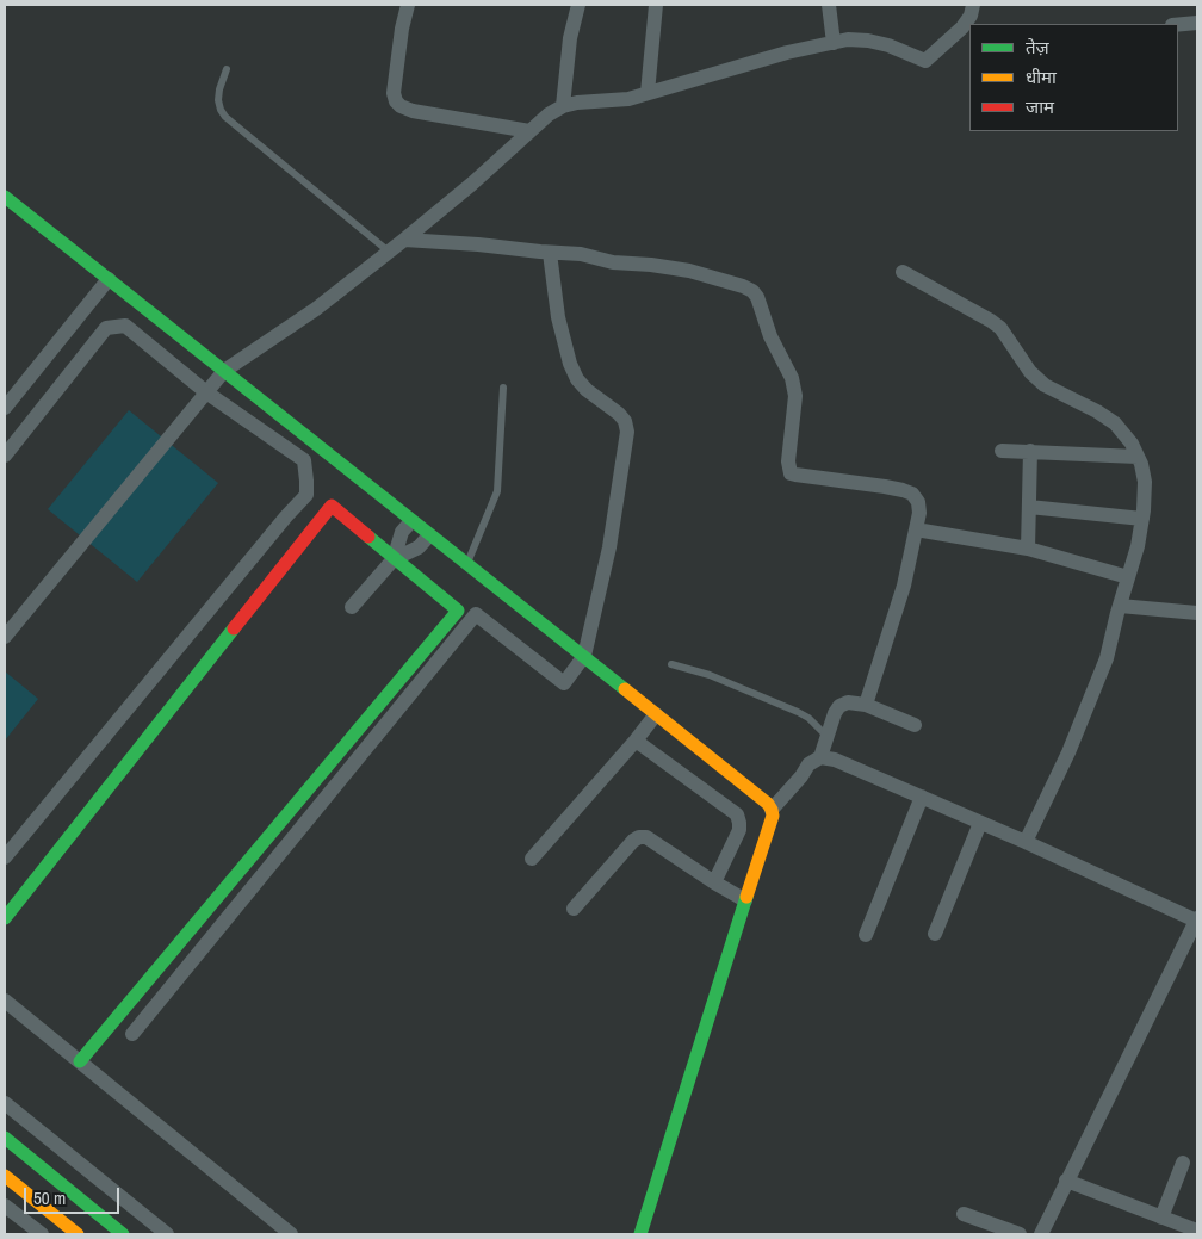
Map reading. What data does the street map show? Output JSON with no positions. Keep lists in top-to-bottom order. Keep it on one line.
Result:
{"legend":["तेज़","धीमा","जाम"],"scale_bar":"50 m"}
